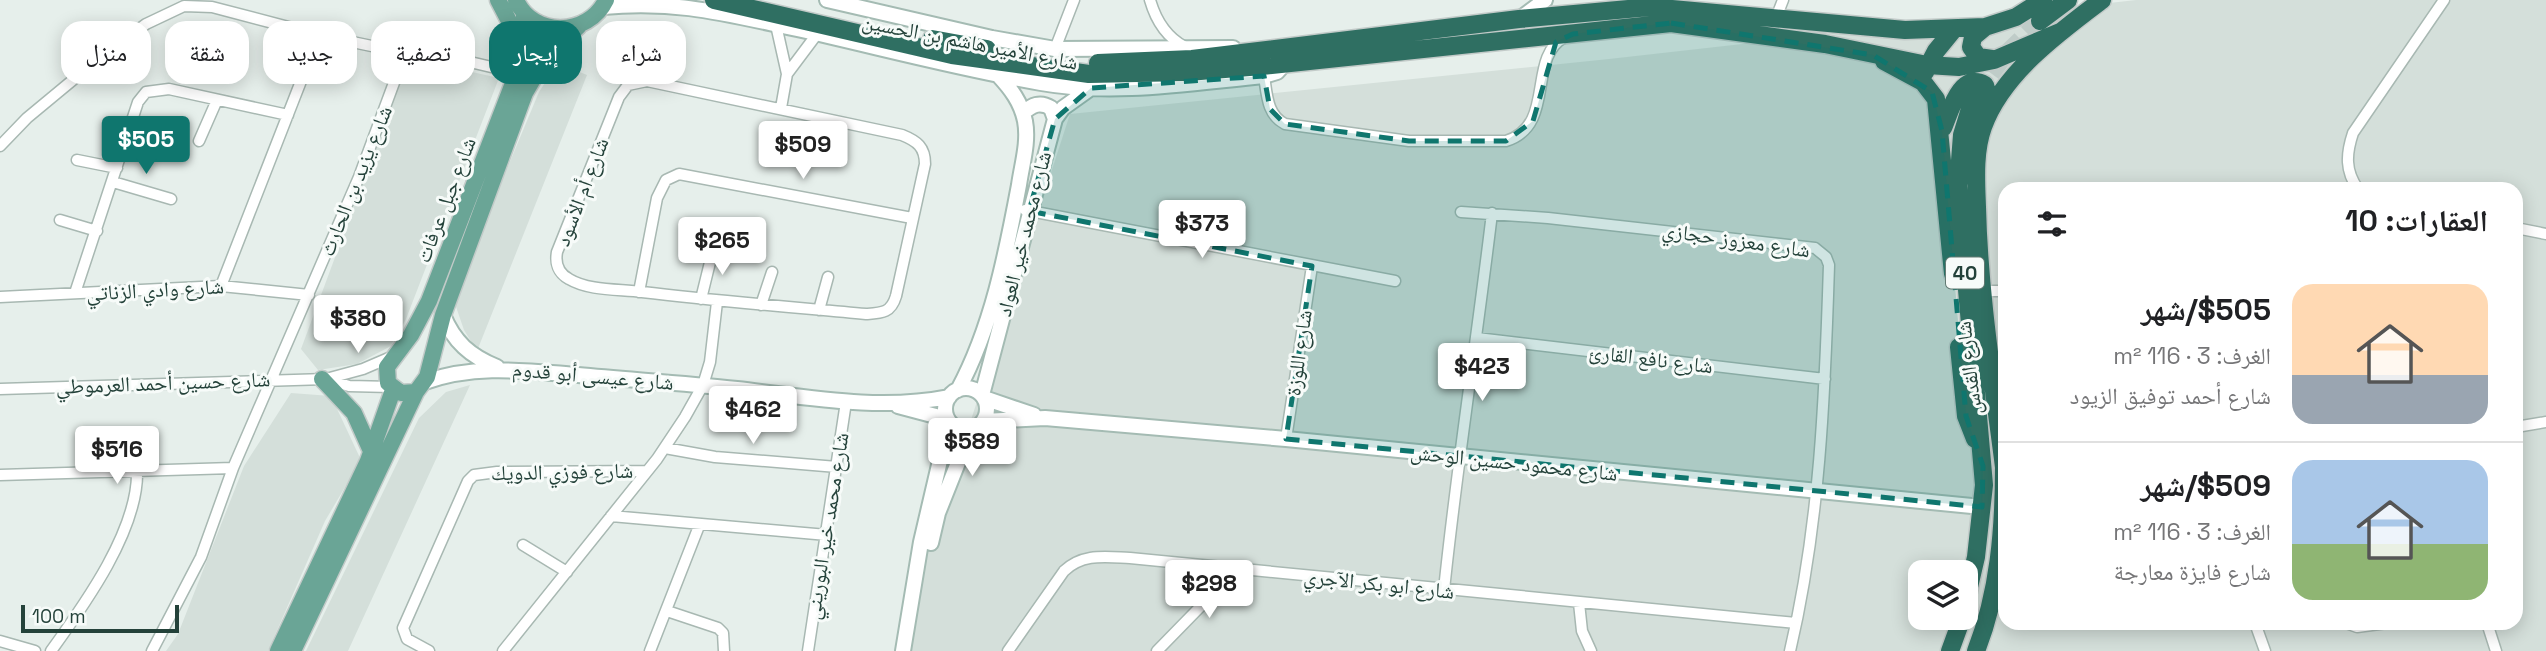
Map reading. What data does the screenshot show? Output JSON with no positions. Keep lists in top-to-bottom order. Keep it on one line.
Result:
{"streets":{"highway":["شارع الأمير هاشم بن الحسين","40","شارع القدس"],"main road":["شارع جبل عرفات"],"street":["شارع يزيد بن الحارث","شارع أم الأسود","شارع محمد خير العواد","شارع معزوز حجازي","شارع وادي الزناتي","شارع اللوزة","شارع نافع القارئ","شارع عيسى أبو قدوم","شارع حسين أحمد العرموطي","شارع محمود حسين الوحش","شارع فوزي الدويك","شارع محمد خير البوريني","شارع ابو بكر الآجري"]},"crossings":[["شارع الأمير هاشم بن الحسين","شارع جبل عرفات"],["شارع الأمير هاشم بن الحسين","شارع محمد خير العواد"],["شارع الأمير هاشم بن الحسين","شارع القدس"],["شارع يزيد بن الحارث","شارع وادي الزناتي"],["شارع يزيد بن الحارث","شارع حسين أحمد العرموطي"],["شارع جبل عرفات","شارع عيسى أبو قدوم"],["شارع جبل عرفات","شارع حسين أحمد العرموطي"],["شارع محمد خير العواد","شارع عيسى أبو قدوم"],["شارع محمد خير العواد","شارع محمود حسين الوحش"],["شارع معزوز حجازي","شارع نافع القارئ"],["شارع معزوز حجازي","شارع محمود حسين الوحش"],["شارع معزوز حجازي","شارع ابو بكر الآجري"],["شارع اللوزة","شارع محمود حسين الوحش"],["شارع القدس","شارع محمود حسين الوحش"],["شارع عيسى أبو قدوم","شارع محمود حسين الوحش"],["شارع عيسى أبو قدوم","شارع محمد خير البوريني"]],"scale_bar":"100 m","page":{"chip":["شراء","إيجار","تصفية","جديد","شقة","منزل"],"price":["$505","$509","$373","$265","$380","$423","$462","$589","$516","$298"],"heading":"العقارات: 10","list":[{"name":"$505/شهر","note":"الغرف: 3 · 116 m² · شارع أحمد توفيق الزيود"},{"name":"$509/شهر","note":"الغرف: 3 · 116 m² · شارع فايزة معارجة"}],"scale":"100 m"}}
